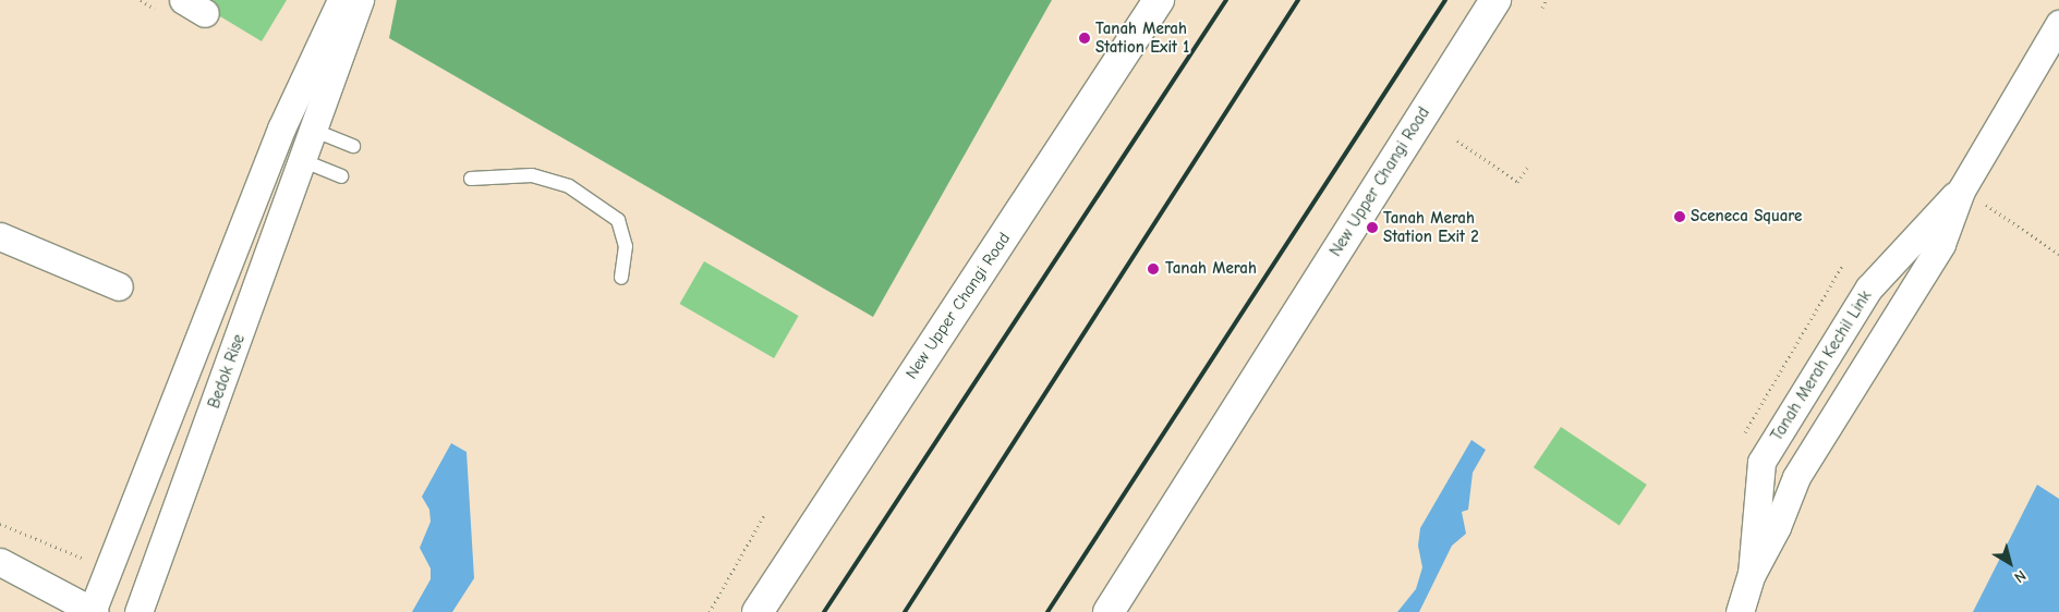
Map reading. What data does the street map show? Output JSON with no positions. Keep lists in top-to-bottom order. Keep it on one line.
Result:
{"streets":{"main road":["New Upper Changi Road"],"street":["Tanah Merah Kechil Link","Bedok Rise"]},"places":["Tanah Merah Station Exit 1","Sceneca Square","Tanah Merah Station Exit 2","Tanah Merah"],"north":"bottom right"}
